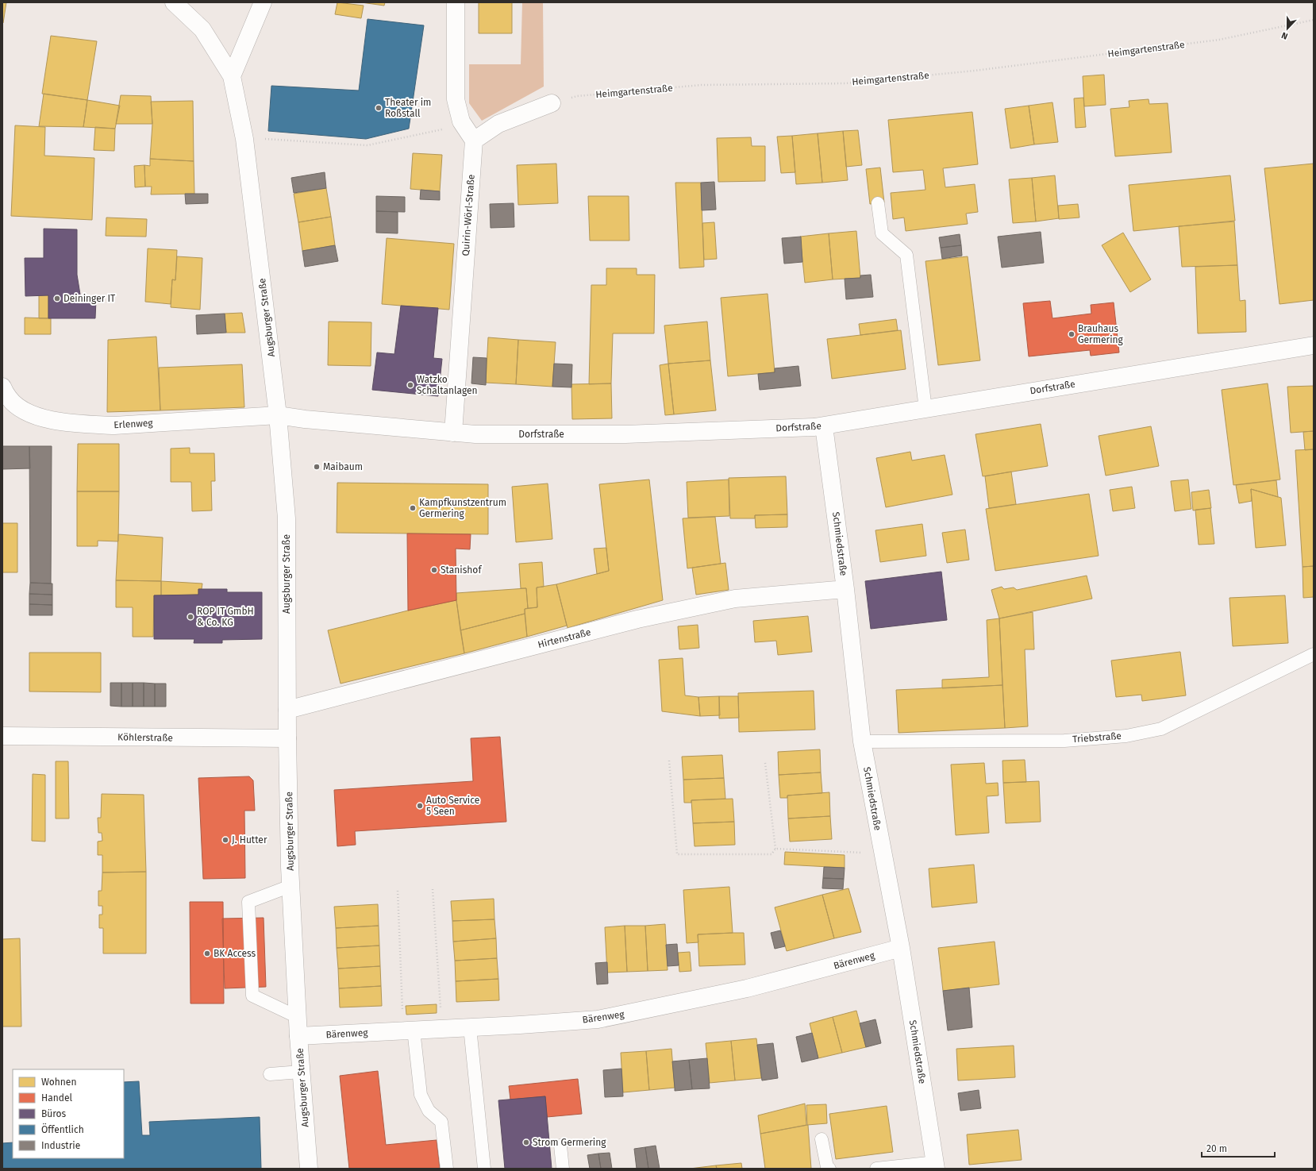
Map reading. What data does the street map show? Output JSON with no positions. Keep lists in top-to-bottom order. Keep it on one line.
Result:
{"streets":{"street":["Quirin-Wörl-Straße","Augsburger Straße","Dorfstraße","Erlenweg","Schmiedstraße","Hirtenstraße","Köhlerstraße","Bärenweg"],"lane":["Triebstraße"],"path":["Heimgartenstraße"]},"crossings":[["Quirin-Wörl-Straße","Dorfstraße"],["Augsburger Straße","Dorfstraße"],["Augsburger Straße","Erlenweg"],["Augsburger Straße","Hirtenstraße"],["Augsburger Straße","Köhlerstraße"],["Augsburger Straße","Bärenweg"],["Dorfstraße","Erlenweg"],["Dorfstraße","Schmiedstraße"],["Schmiedstraße","Hirtenstraße"],["Schmiedstraße","Triebstraße"],["Schmiedstraße","Bärenweg"]],"places":["Theater im Roßstall","Deininger IT","Brauhaus Germering","Watzko Schaltanlagen","Maibaum","Kampfkunstzentrum Germering","Stanishof","ROP IT GmbH & Co. KG","Auto Service 5 Seen","J. Hutter","BK Access","Strom Germering"],"legend":["Wohnen","Handel","Büros","Öffentlich","Industrie"],"scale_bar":"20 m","north":"bottom"}
